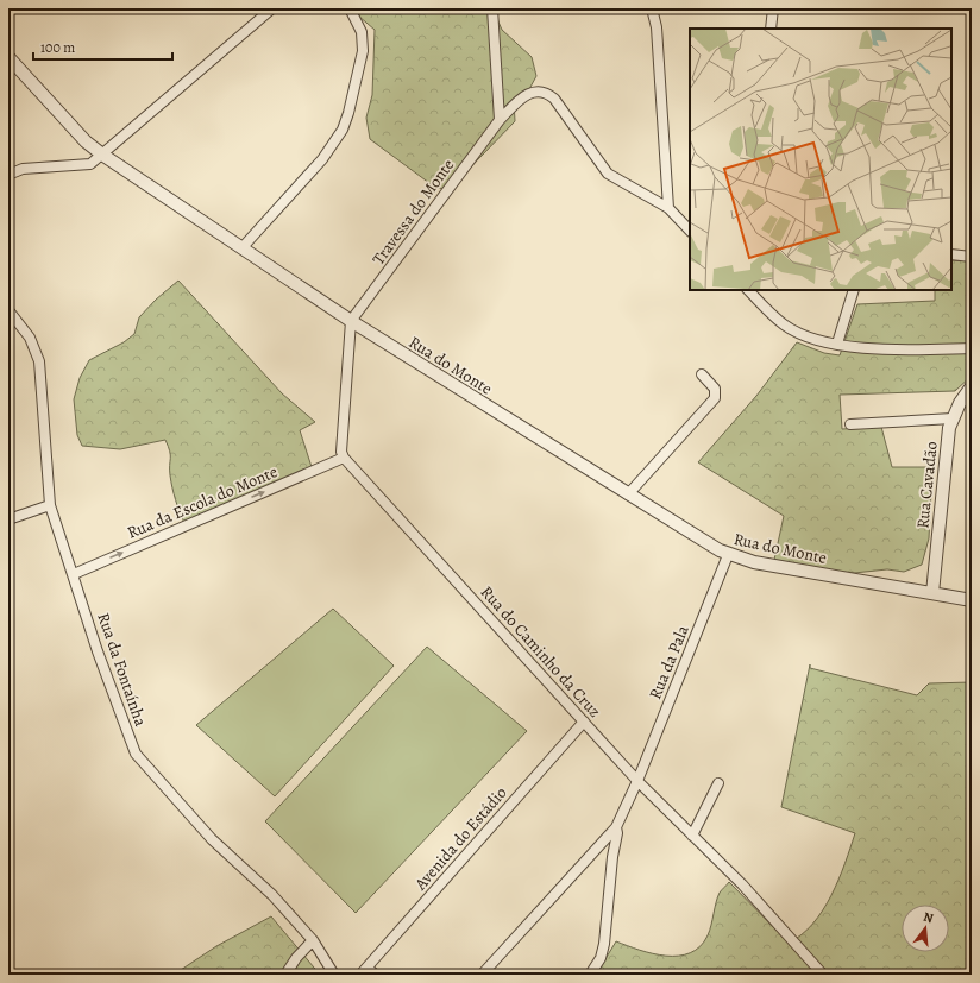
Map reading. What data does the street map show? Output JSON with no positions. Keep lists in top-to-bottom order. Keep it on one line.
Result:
{"streets":{"street":["Travessa do Monte","Rua do Monte","Rua Cavadão","Rua da Escola do Monte","Rua do Caminho da Cruz","Rua da Pala","Rua da Fontaínha","Avenida do Estádio"]},"crossings":[["Travessa do Monte","Rua do Monte"],["Rua do Monte","Rua Cavadão"],["Rua do Monte","Rua da Pala"],["Rua da Escola do Monte","Rua do Caminho da Cruz"],["Rua da Escola do Monte","Rua da Fontaínha"],["Rua do Caminho da Cruz","Rua da Pala"],["Rua do Caminho da Cruz","Avenida do Estádio"]],"one_way":["Rua da Escola do Monte"],"scale_bar":"100 m","north":"top"}
